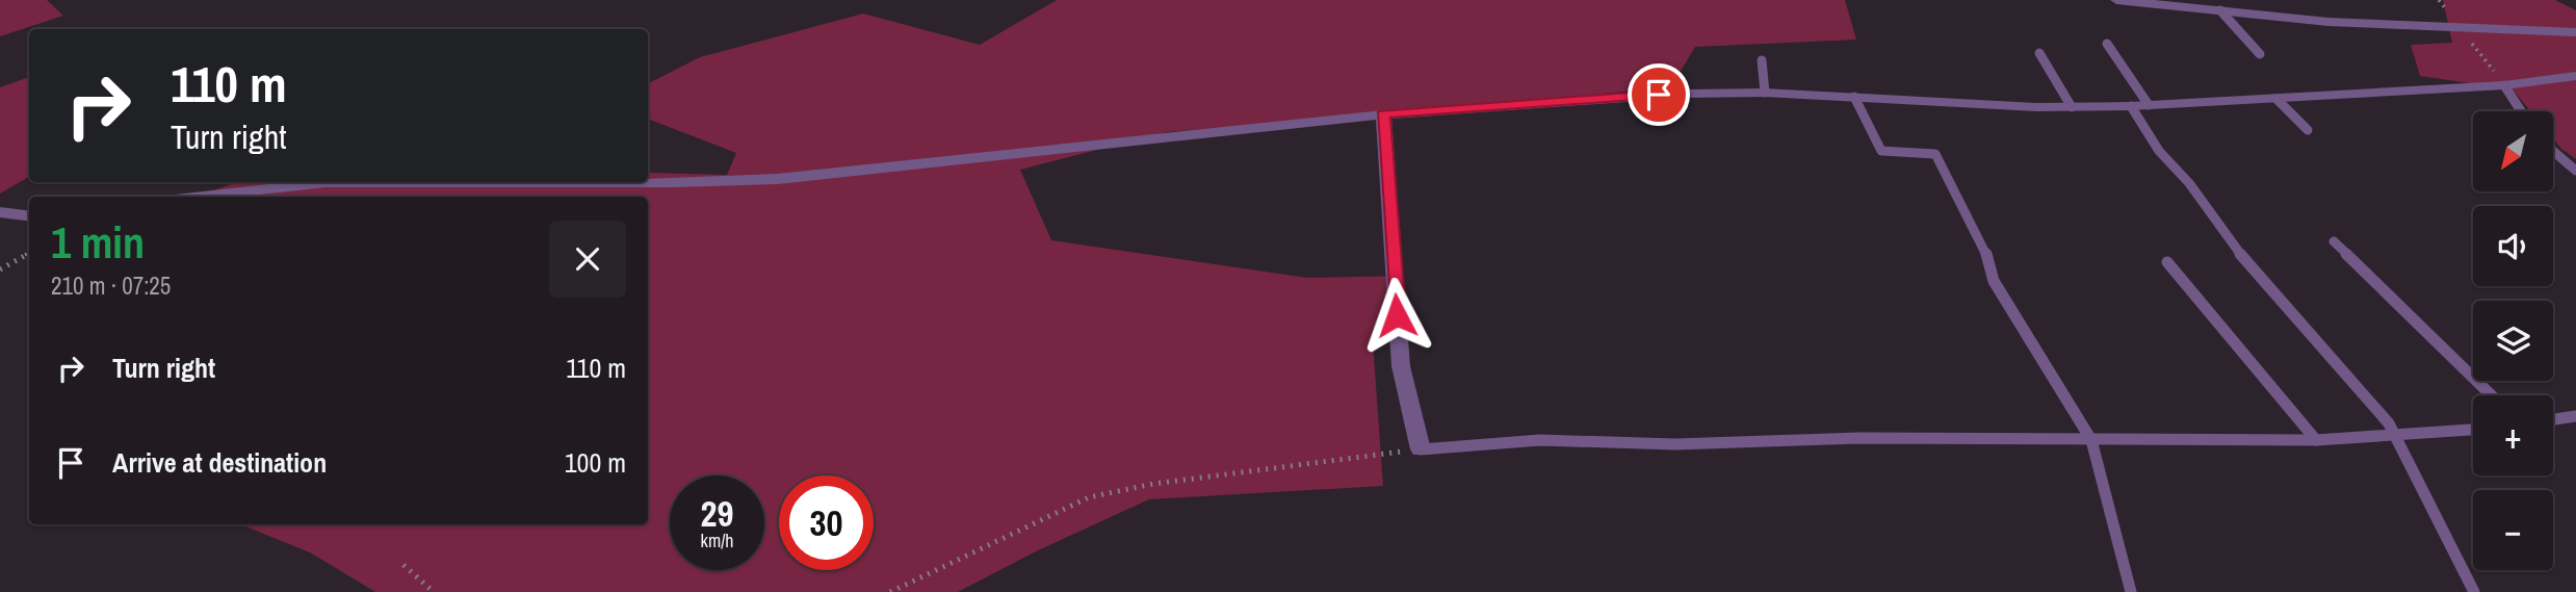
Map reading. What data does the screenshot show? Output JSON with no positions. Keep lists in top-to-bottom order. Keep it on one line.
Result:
{"north":"bottom left","page":{"turn":["110 m","Turn right"],"map_buttons":["+","−"],"heading":["1 min","210 m · 07:25"],"list":[{"name":"Turn right","value":"110 m"},{"name":"Arrive at destination","value":"100 m"}],"speed":"29 km/h","limit":"30"}}
